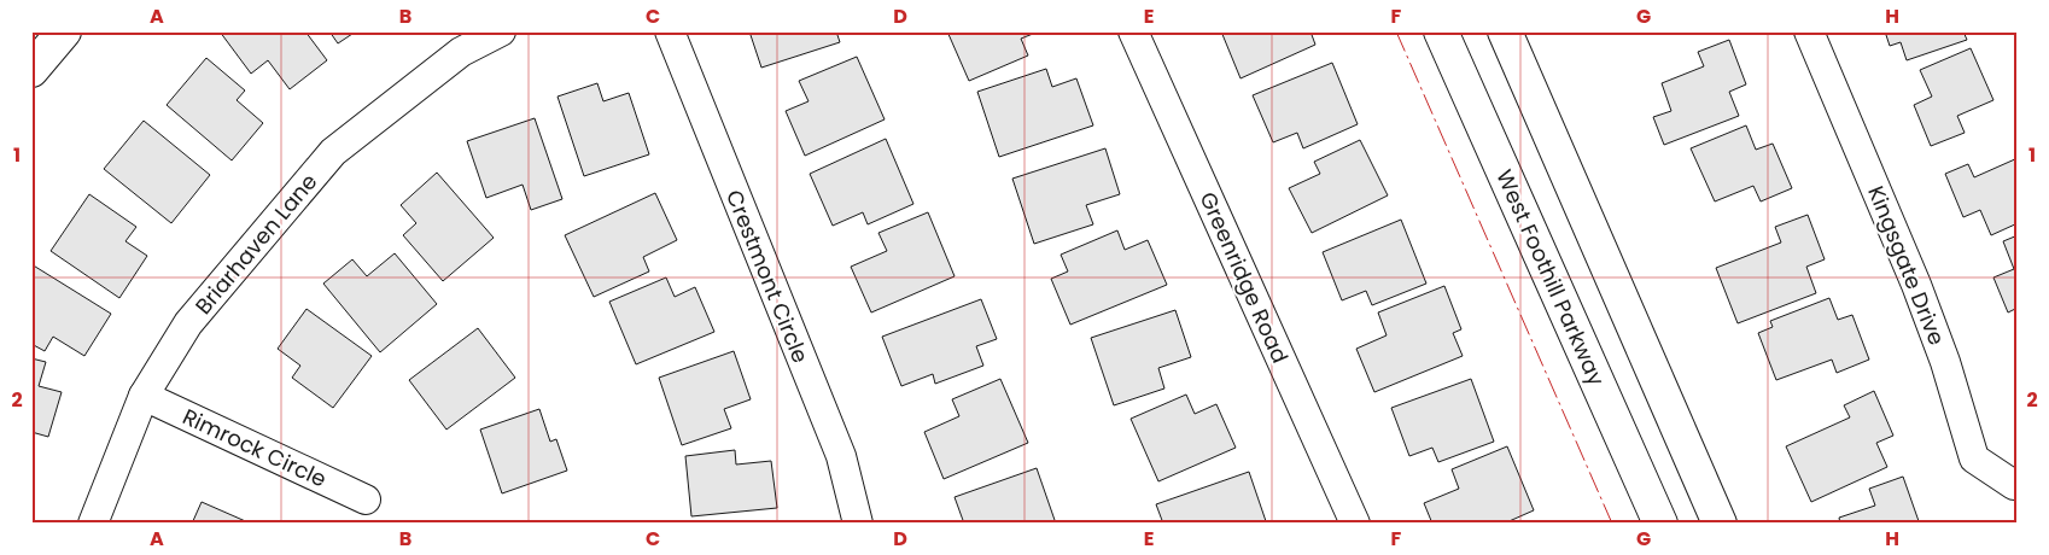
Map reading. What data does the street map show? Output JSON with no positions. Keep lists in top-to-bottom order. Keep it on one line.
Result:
{"streets":{"main road":["West Foothill Parkway"],"street":["Briarhaven Lane","Kingsgate Drive","Crestmont Circle","Greenridge Road","Rimrock Circle"]},"crossings":[["Briarhaven Lane","Rimrock Circle"]],"grid":{"columns":["A","B","C","D","E","F","G","H"],"rows":["1","2"]}}
